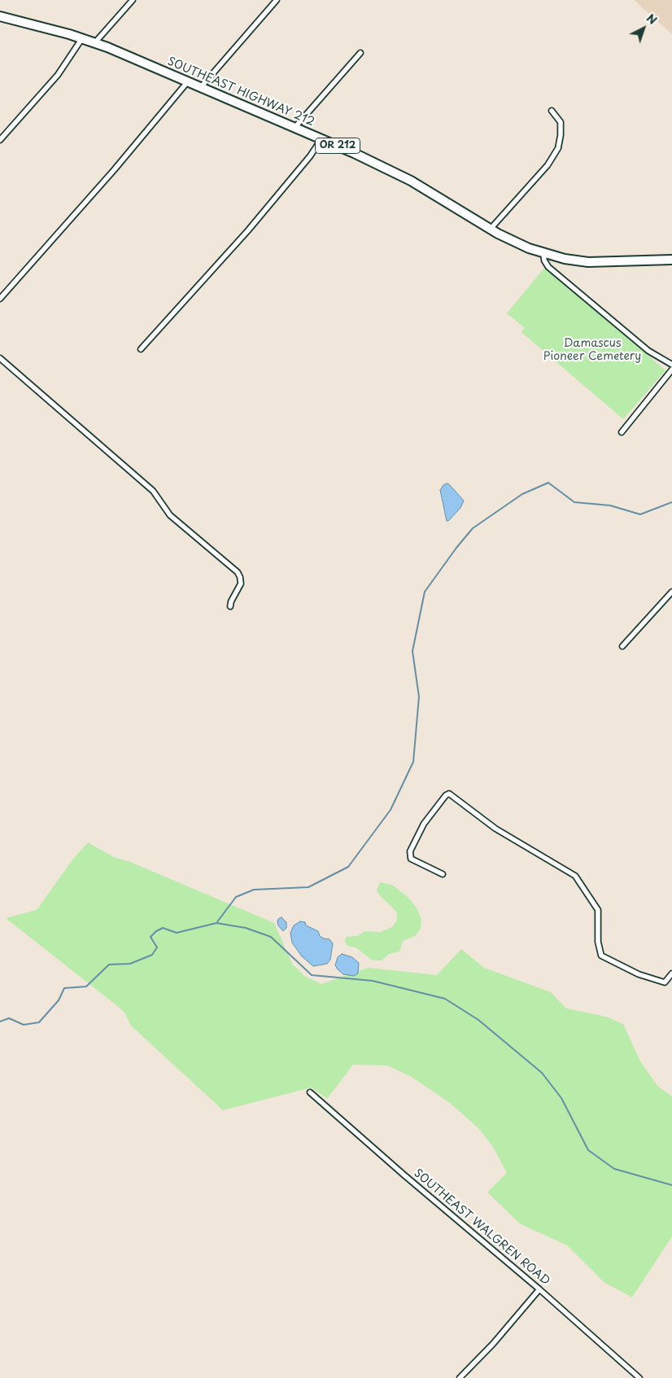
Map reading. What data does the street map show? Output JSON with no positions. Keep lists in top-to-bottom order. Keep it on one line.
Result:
{"streets":{"highway":["SOUTHEAST HIGHWAY 212","OR 212"],"street":["SOUTHEAST WALGREN ROAD"]},"parks":["Damascus Pioneer Cemetery"],"north":"top right"}
